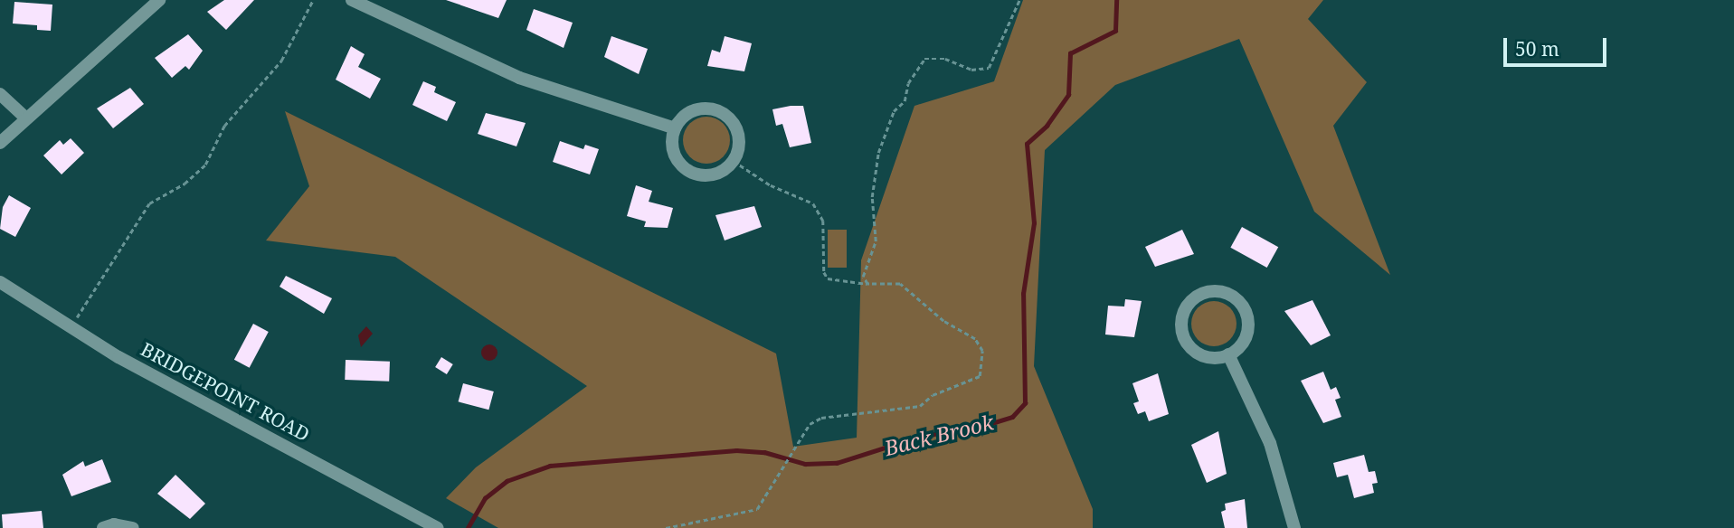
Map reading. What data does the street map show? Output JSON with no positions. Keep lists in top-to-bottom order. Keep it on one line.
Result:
{"streets":{"street":["BRIDGEPOINT ROAD"]},"water":["Back Brook"],"scale_bar":"50 m"}
